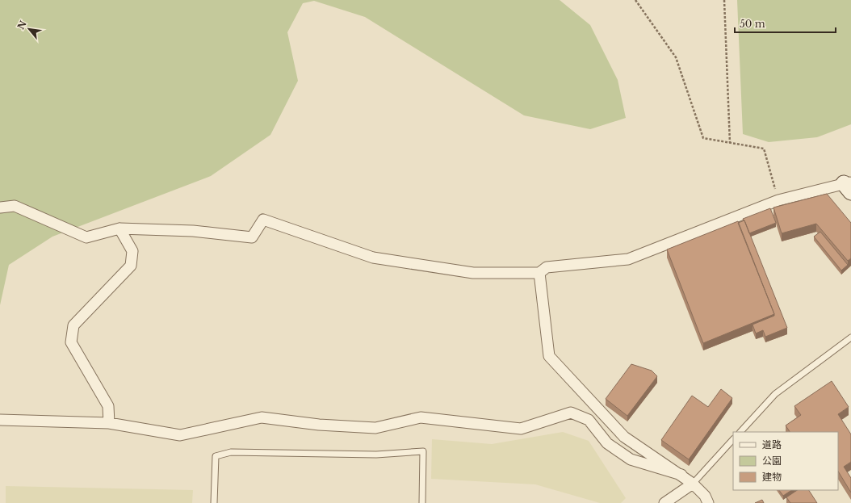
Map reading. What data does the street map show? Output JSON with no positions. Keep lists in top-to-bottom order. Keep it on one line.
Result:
{"legend":["道路","公園","建物"],"scale_bar":"50 m","north":"top left"}
